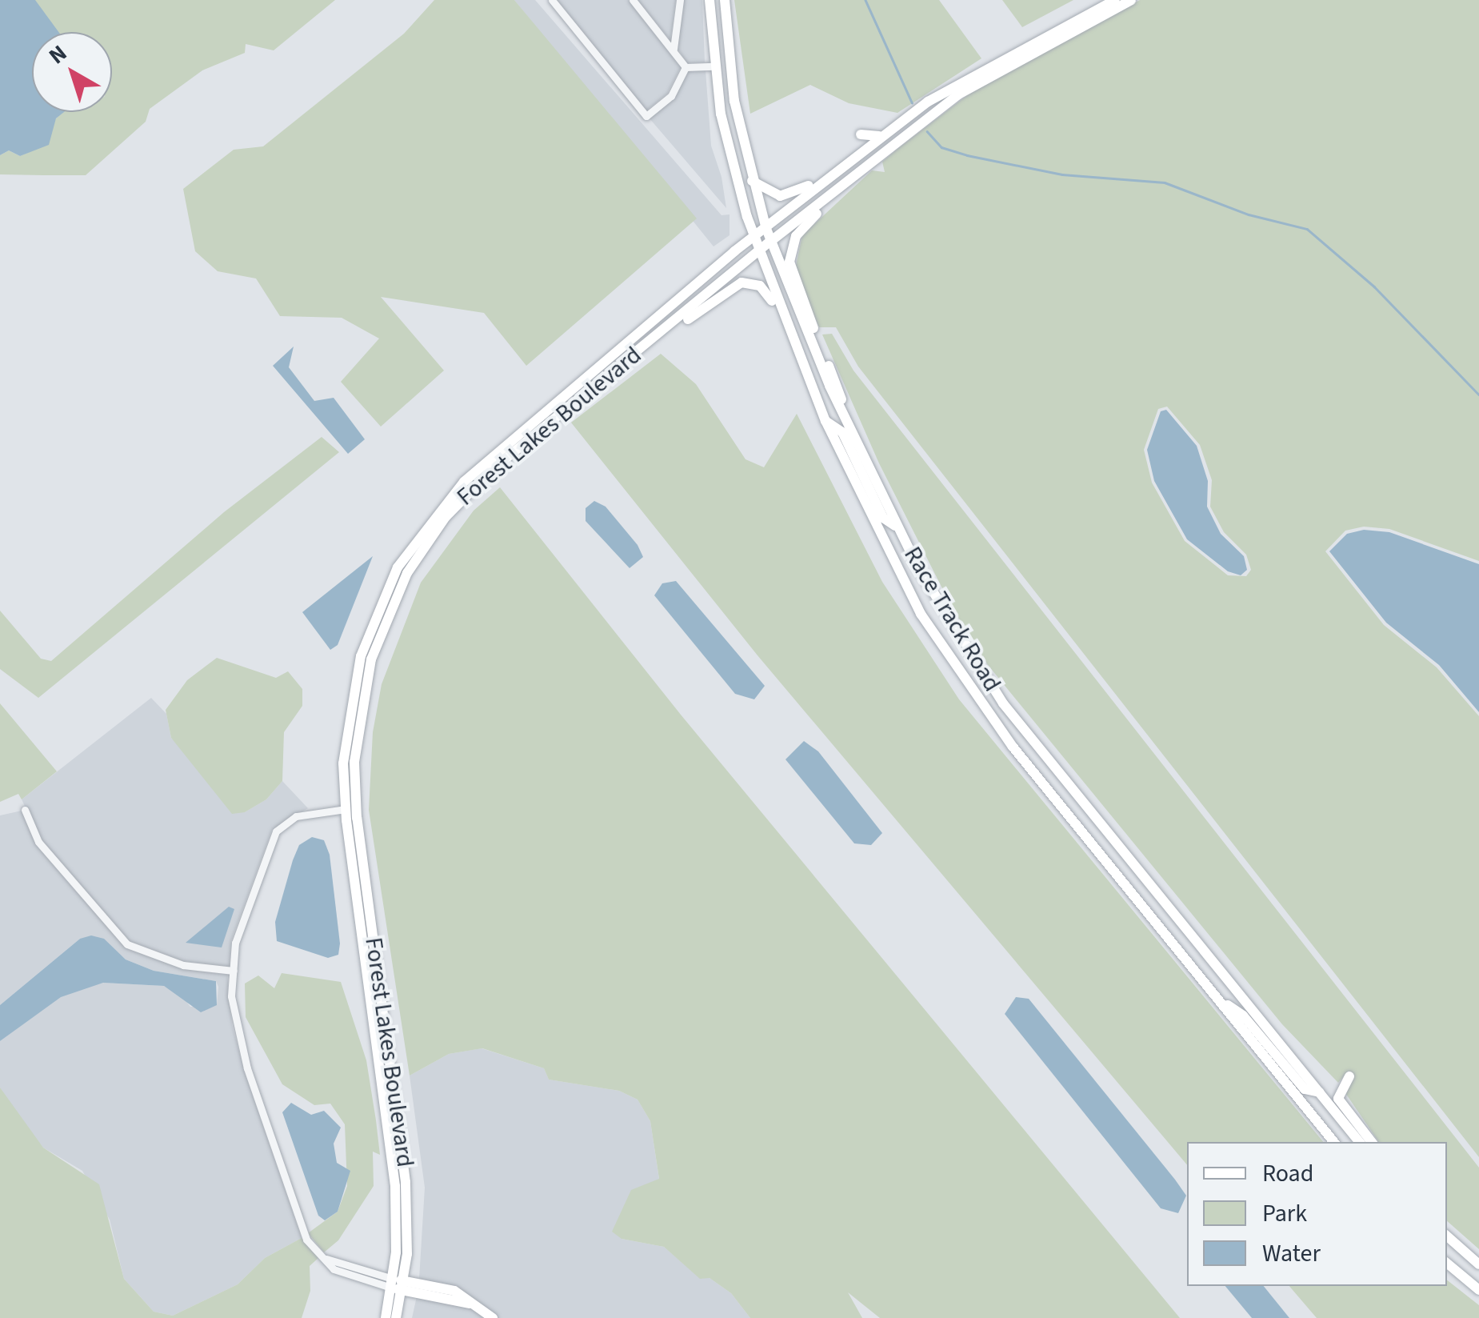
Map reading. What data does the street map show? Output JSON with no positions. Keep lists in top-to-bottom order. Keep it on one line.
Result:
{"streets":{"main road":["Forest Lakes Boulevard","Race Track Road"]},"crossings":[["Forest Lakes Boulevard","Race Track Road"]],"legend":["Road","Park","Water"],"north":"top left"}
